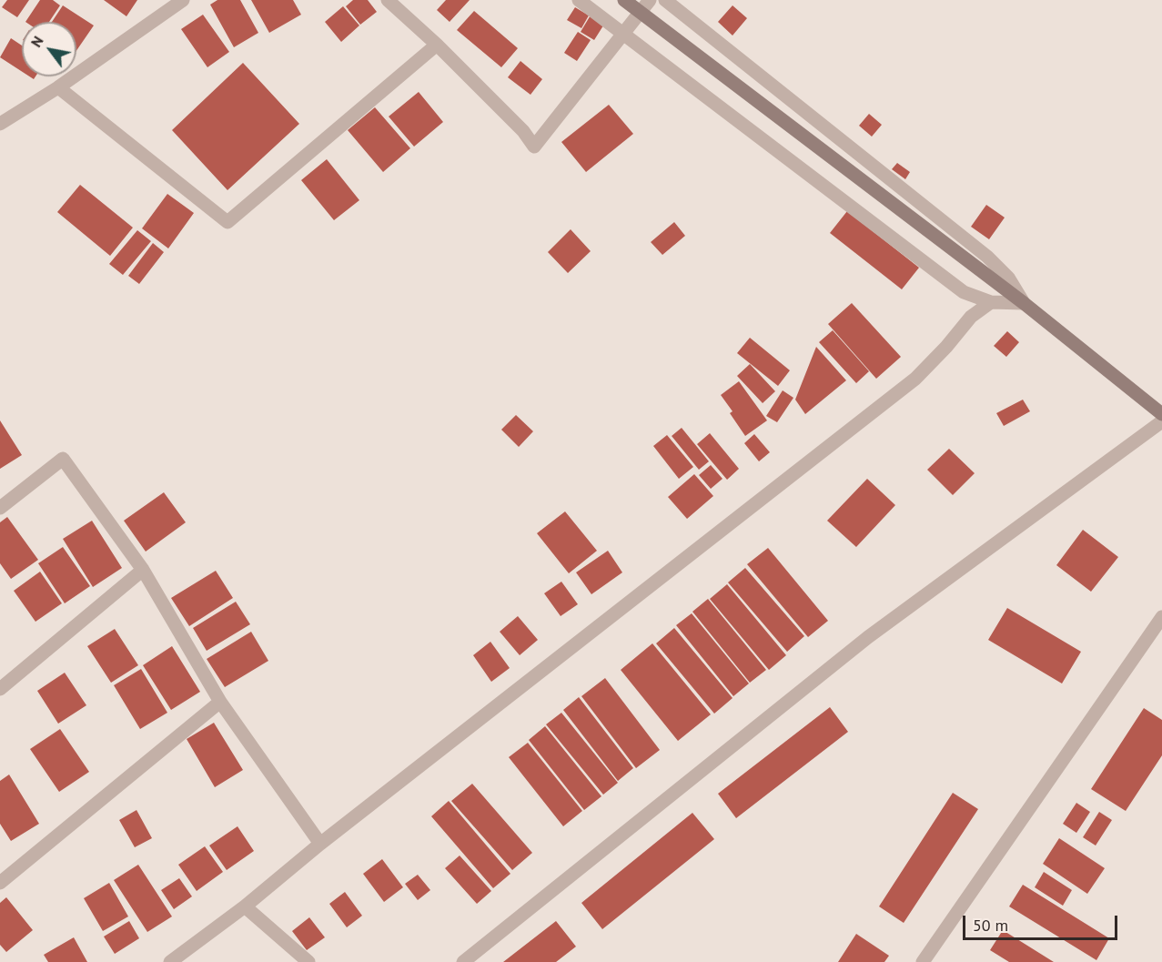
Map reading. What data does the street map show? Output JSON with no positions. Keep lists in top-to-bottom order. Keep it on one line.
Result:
{"scale_bar":"50 m","north":"top left"}
